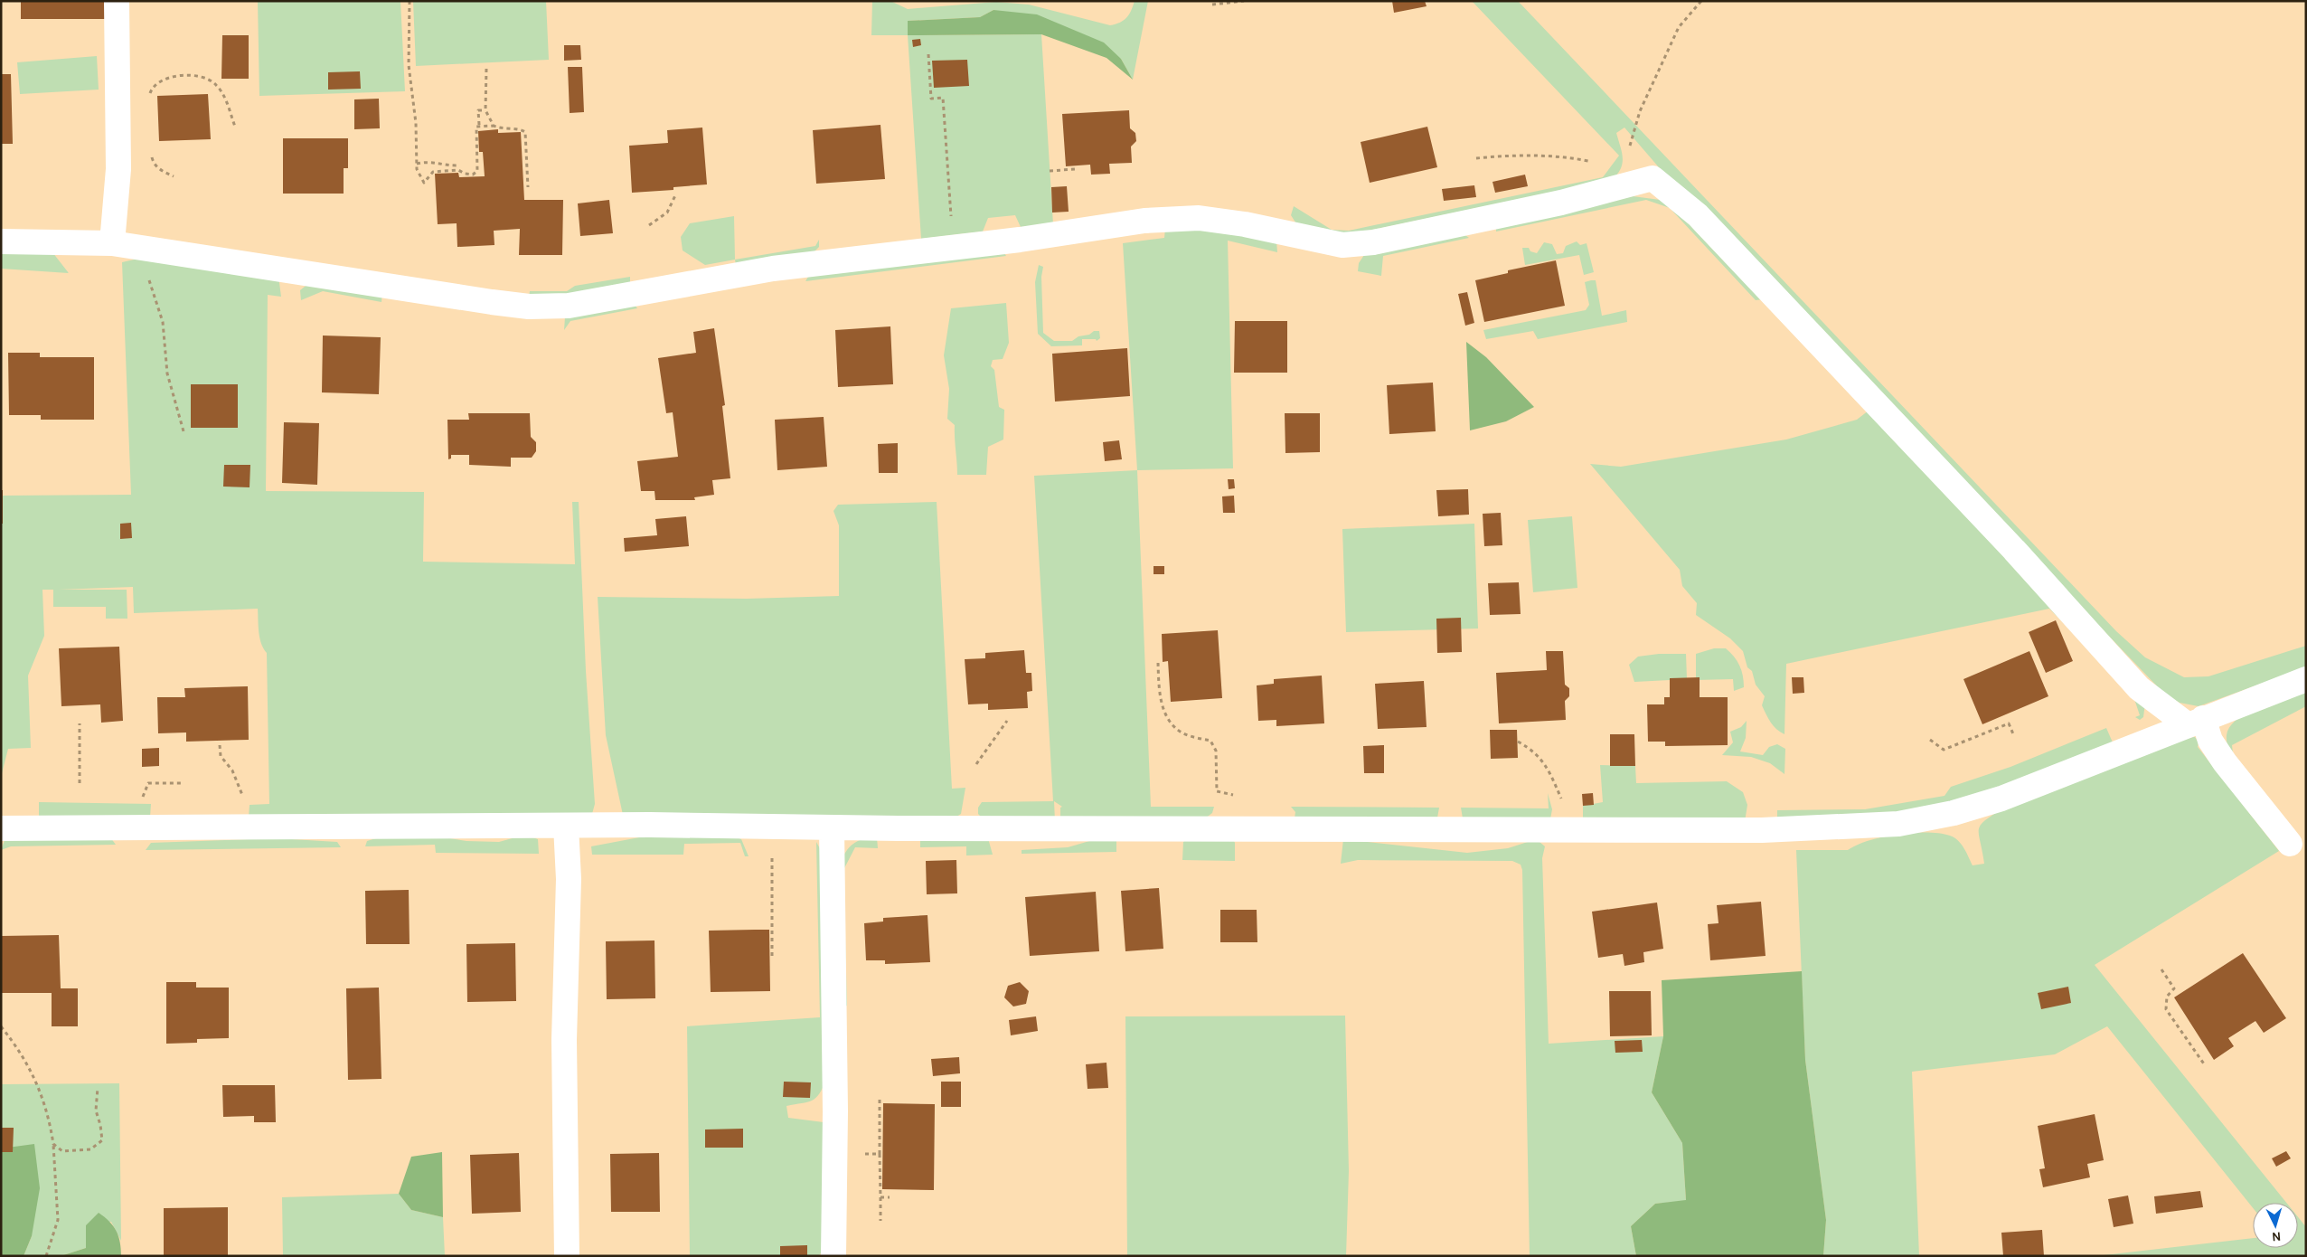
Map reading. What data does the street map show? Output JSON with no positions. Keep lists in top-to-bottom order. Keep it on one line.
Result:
{"north":"bottom"}
